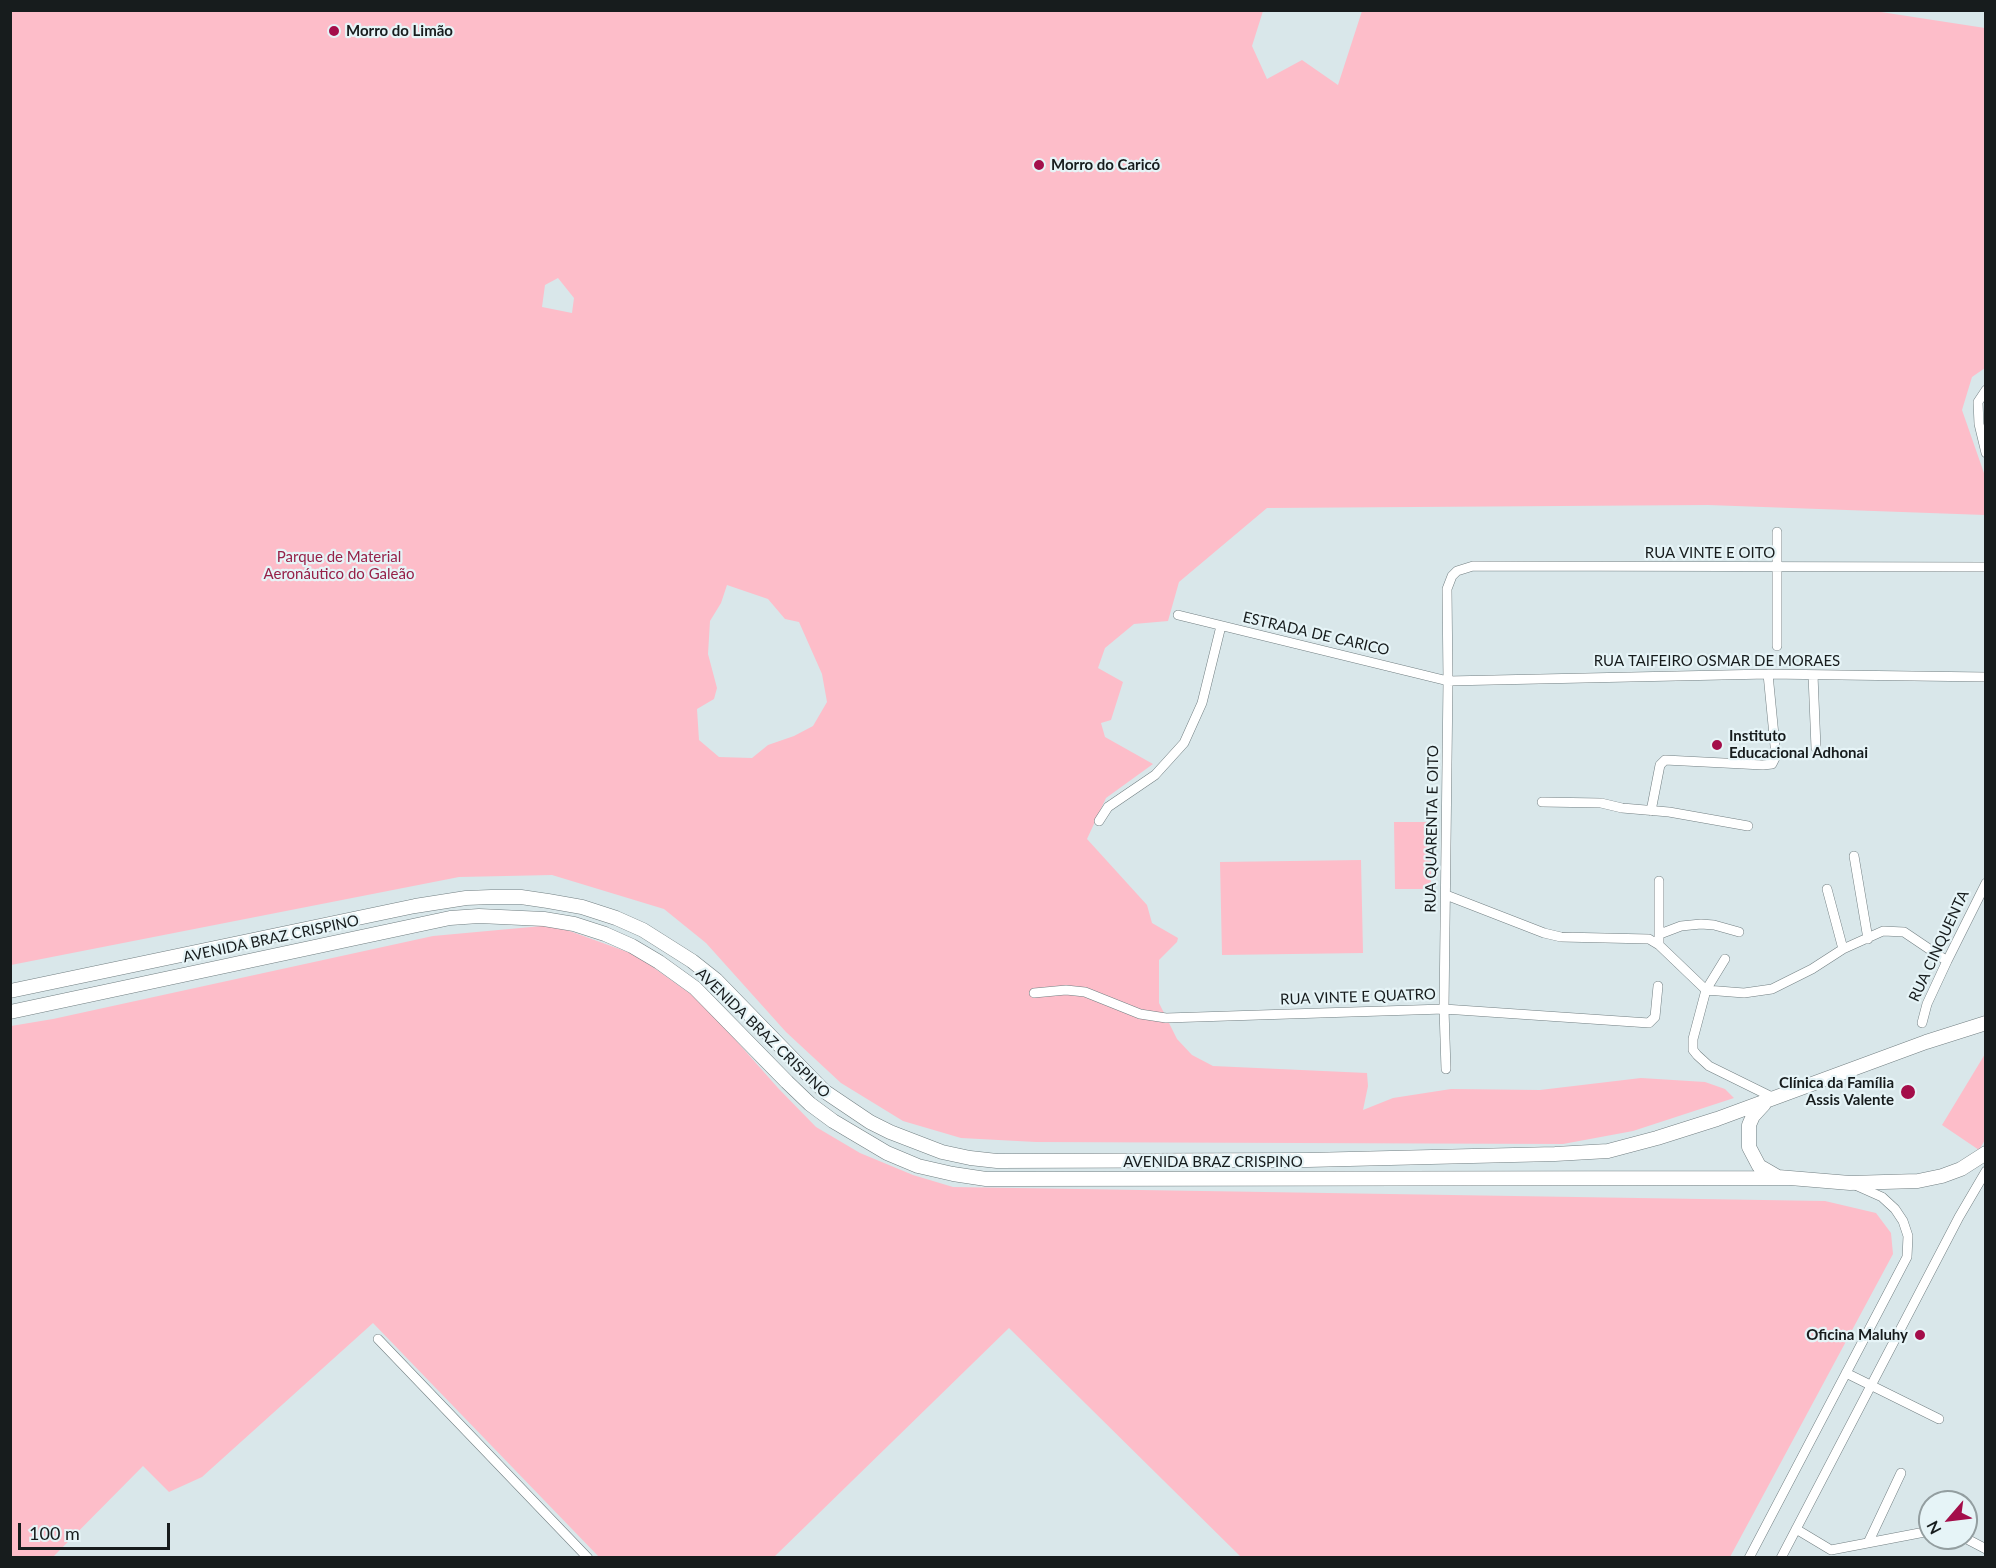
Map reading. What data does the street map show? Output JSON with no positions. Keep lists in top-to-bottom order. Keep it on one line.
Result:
{"streets":{"main road":["AVENIDA BRAZ CRISPINO"],"street":["RUA VINTE E OITO","ESTRADA DE CARICO","RUA TAIFEIRO OSMAR DE MORAES","RUA QUARENTA E OITO","RUA CINQUENTA","RUA VINTE E QUATRO"]},"crossings":[["RUA VINTE E OITO","RUA QUARENTA E OITO"],["ESTRADA DE CARICO","RUA TAIFEIRO OSMAR DE MORAES"],["ESTRADA DE CARICO","RUA QUARENTA E OITO"],["RUA TAIFEIRO OSMAR DE MORAES","RUA QUARENTA E OITO"],["RUA QUARENTA E OITO","RUA VINTE E QUATRO"]],"parks":["Parque de Material Aeronáutico do Galeão"],"places":["Morro do Limão","Morro do Caricó","Instituto Educacional Adhonai","Clínica da Família Assis Valente","Oficina Maluhy"],"scale_bar":"100 m","north":"bottom left"}
